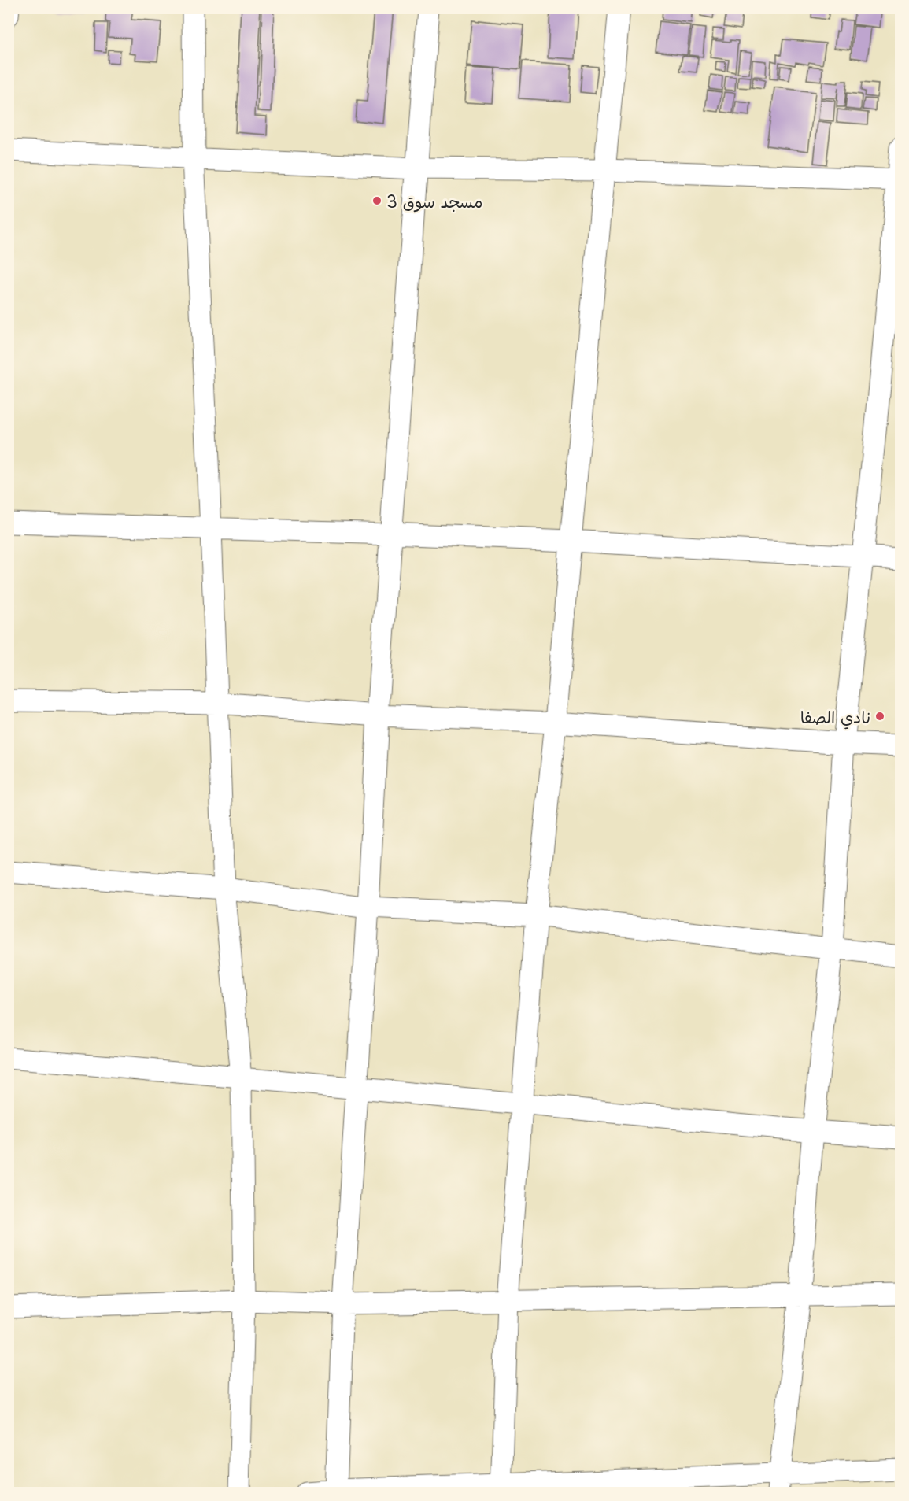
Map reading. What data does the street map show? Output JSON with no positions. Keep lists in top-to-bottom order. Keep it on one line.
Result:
{"places":["مسجد سوق 3","نادي الصفا"]}
